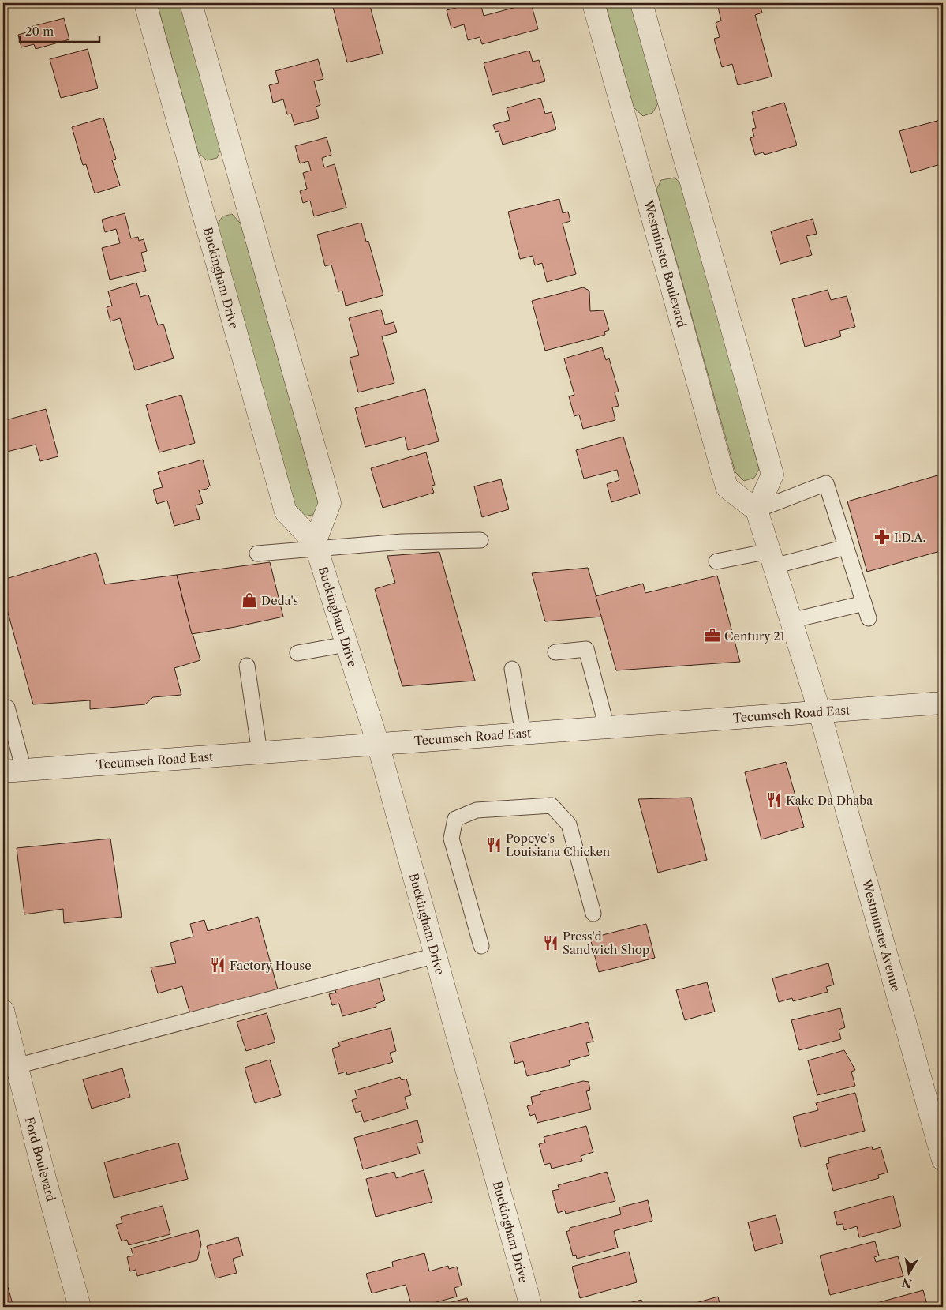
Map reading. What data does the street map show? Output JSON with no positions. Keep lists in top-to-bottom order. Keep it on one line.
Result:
{"streets":{"street":["Westminster Boulevard","Buckingham Drive","Tecumseh Road East","Westminster Avenue","Ford Boulevard"]},"crossings":[["Buckingham Drive","Tecumseh Road East"],["Tecumseh Road East","Westminster Avenue"]],"places":{"pharmacy":["I.D.A."],"shop":["Deda's"],"office":["Century 21"],"restaurant":["Kake Da Dhaba","Popeye's Louisiana Chicken","Press'd Sandwich Shop","Factory House"]},"scale_bar":"20 m","north":"bottom"}
